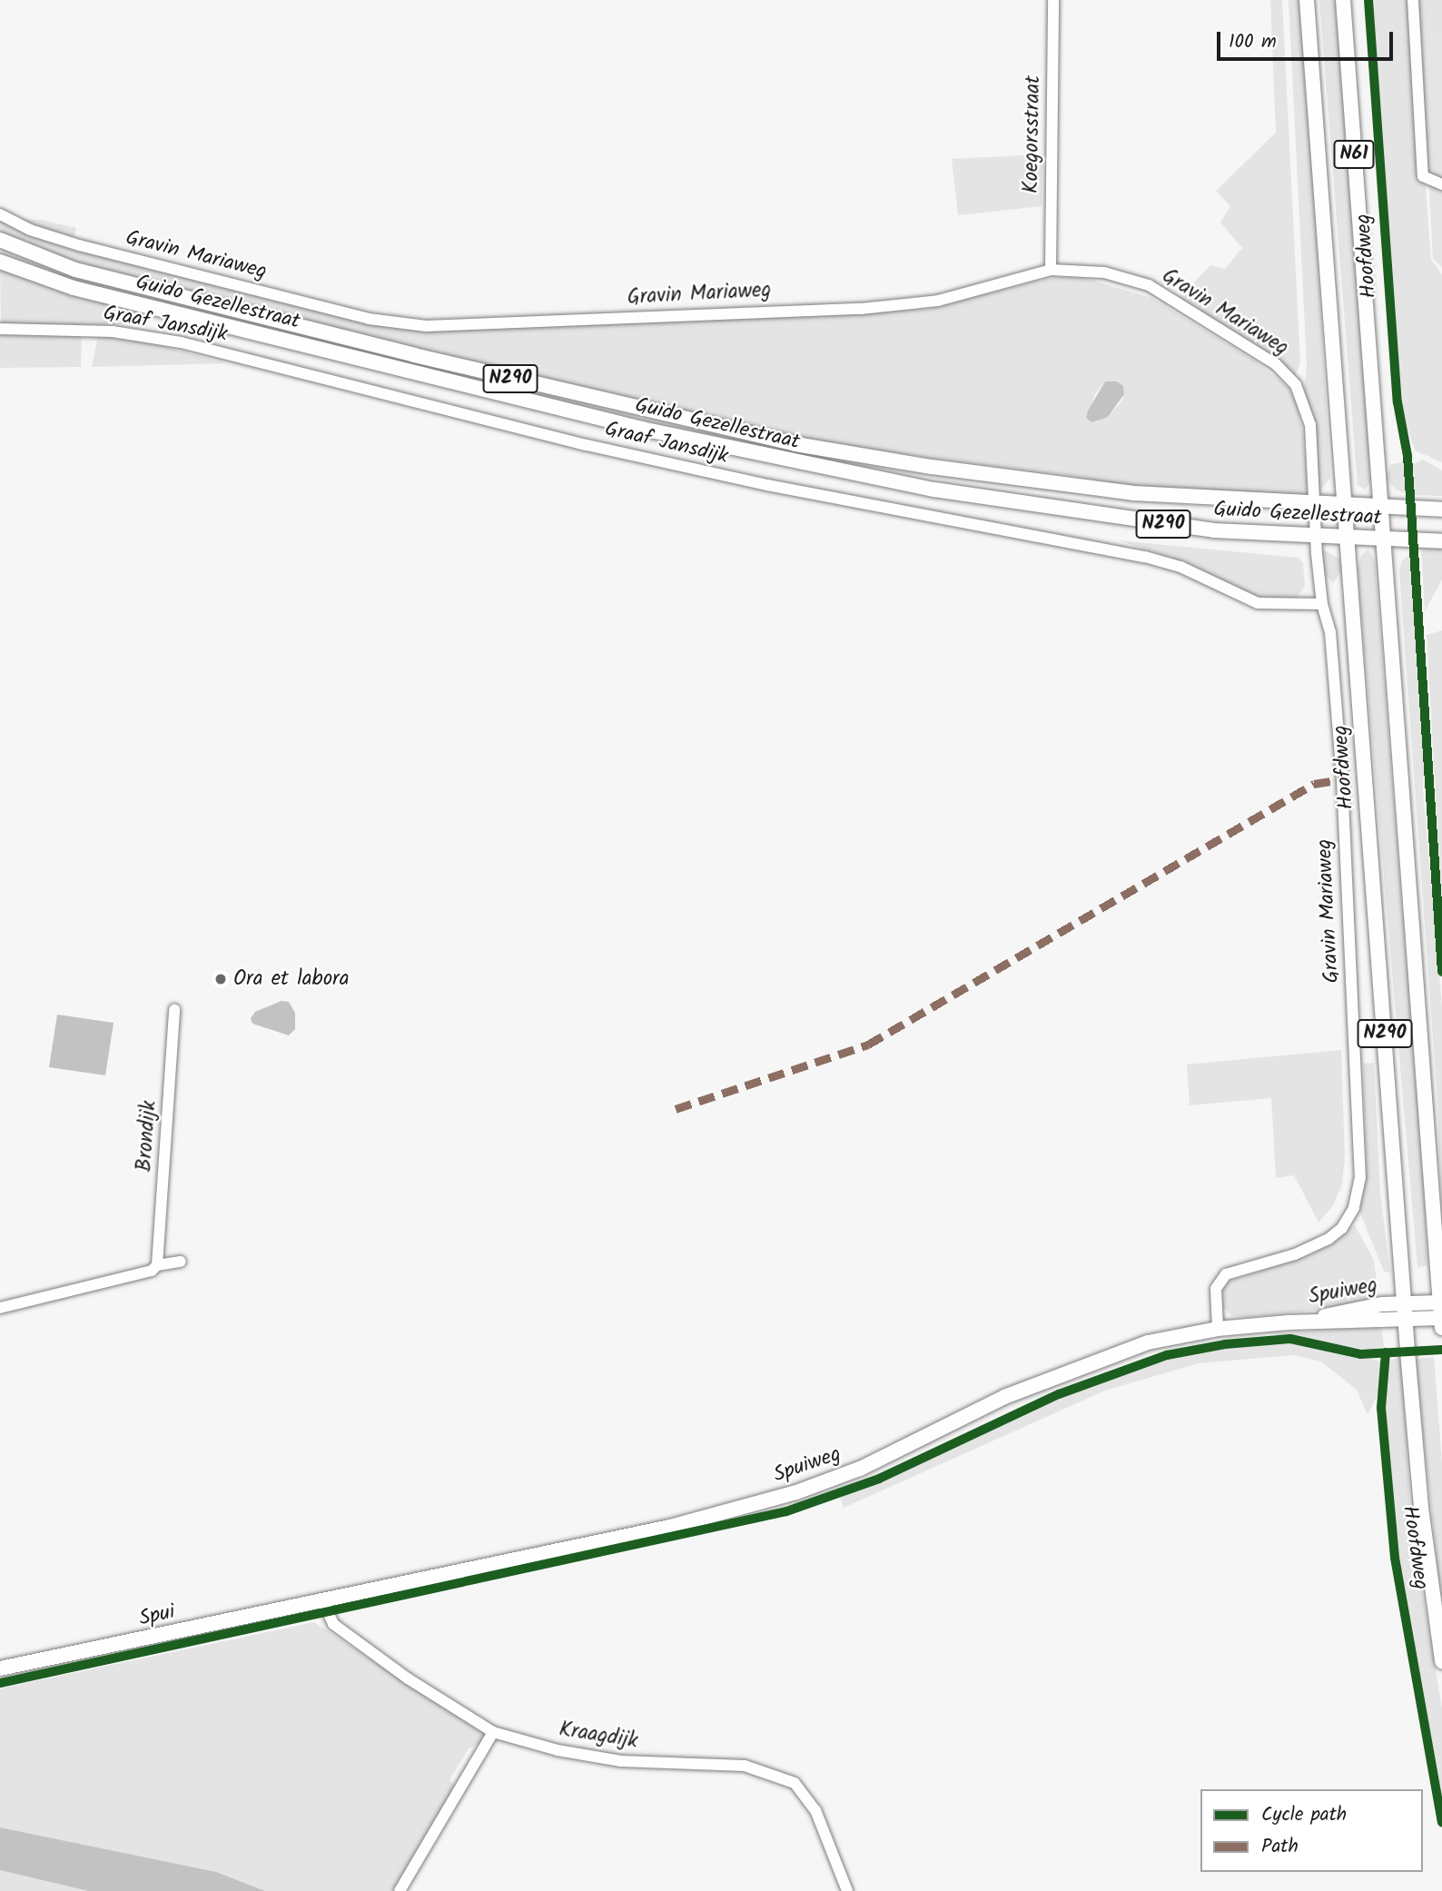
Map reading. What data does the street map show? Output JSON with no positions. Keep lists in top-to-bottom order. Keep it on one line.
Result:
{"streets":{"main road":["N61","Hoofdweg","Guido Gezellestraat","N290","Spuiweg","Spui"],"street":["Koegorsstraat","Gravin Mariaweg","Graaf Jansdijk","Brondijk","Kraagdijk"]},"crossings":[["Koegorsstraat","Gravin Mariaweg"],["Gravin Mariaweg","Guido Gezellestraat"],["Gravin Mariaweg","Graaf Jansdijk"],["Gravin Mariaweg","Spuiweg"],["Hoofdweg","Guido Gezellestraat"],["Hoofdweg","Spuiweg"],["Spuiweg","Spui"],["Spuiweg","Kraagdijk"],["Spui","Kraagdijk"]],"places":["Ora et labora"],"legend":["Cycle path","Path"],"scale_bar":"100 m"}
